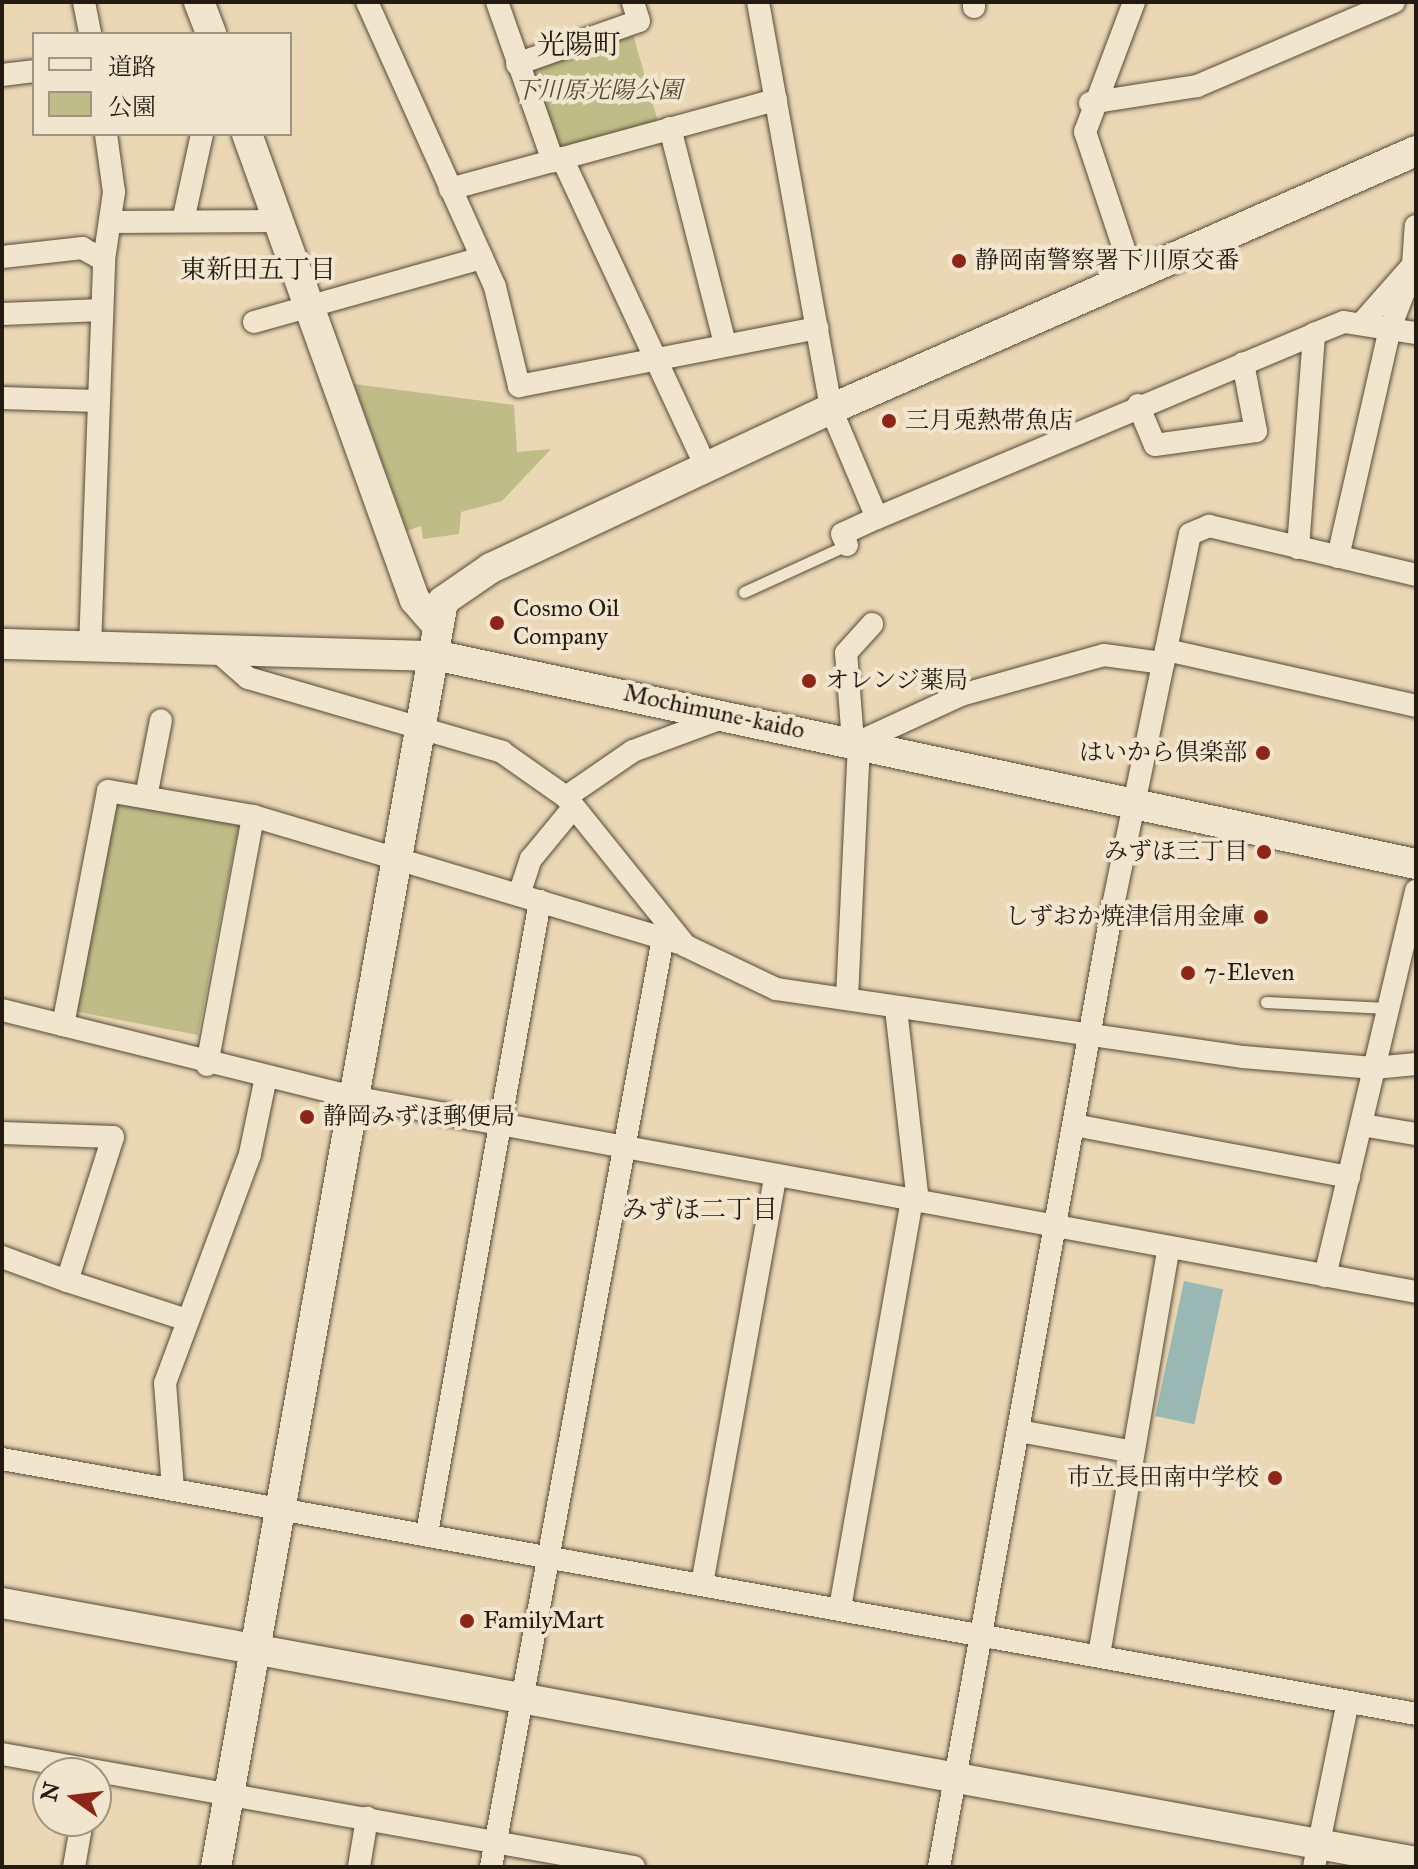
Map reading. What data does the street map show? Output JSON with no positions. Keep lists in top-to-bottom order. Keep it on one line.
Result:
{"streets":{"street":["Mochimune-kaido"]},"districts":["光陽町","東新田五丁目","みずほ二丁目"],"parks":["下川原光陽公園"],"places":["静岡南警察署下川原交番","三月兎熱帯魚店","Cosmo Oil Company","オレンジ薬局","はいから倶楽部","みずほ三丁目","しずおか焼津信用金庫","7-Eleven","静岡みずほ郵便局","市立長田南中学校","FamilyMart"],"legend":["道路","公園"],"north":"left"}
